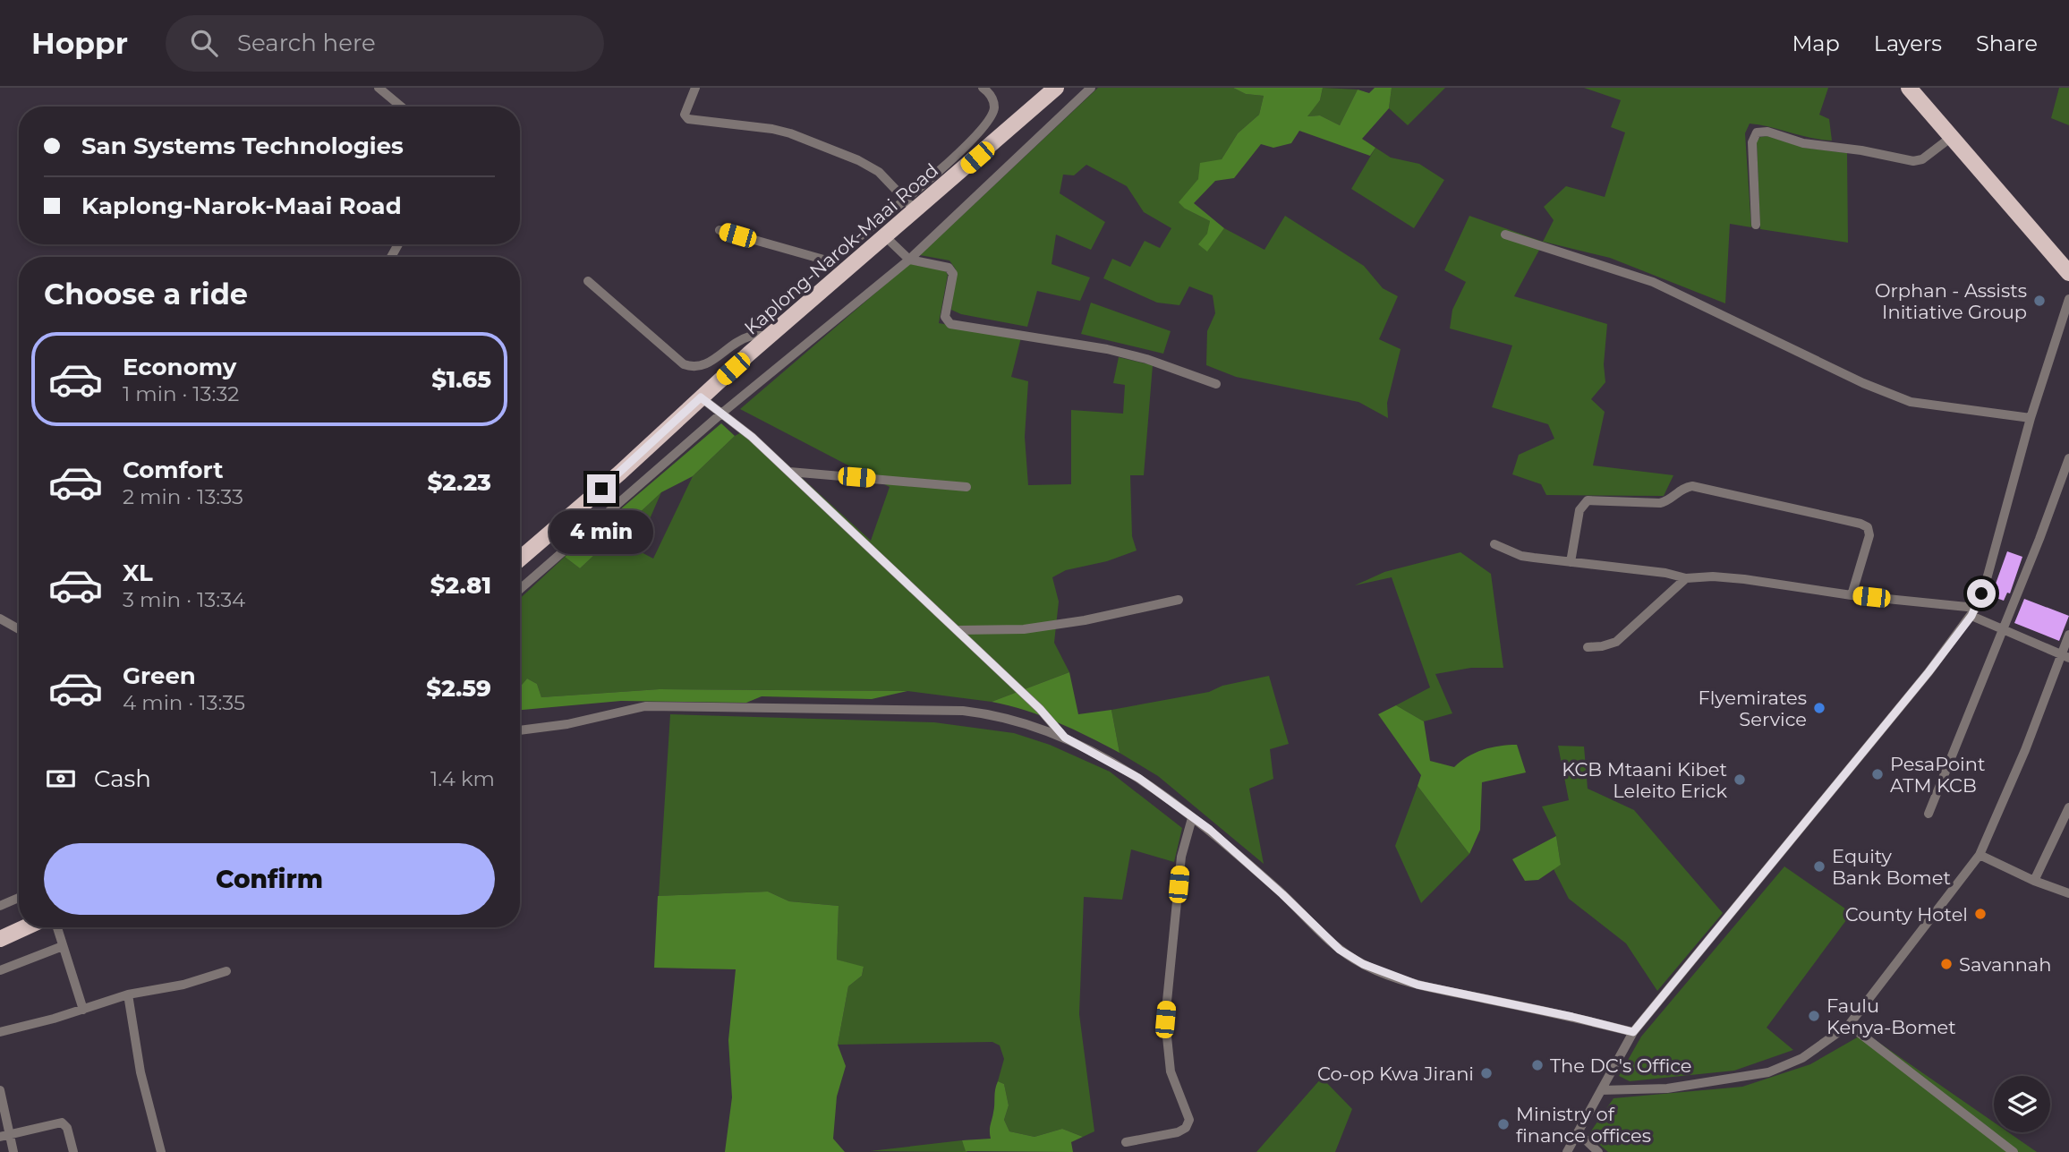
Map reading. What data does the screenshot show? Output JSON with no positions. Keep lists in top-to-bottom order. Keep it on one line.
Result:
{"streets":{"highway":["Kaplong-Narok-Maai Road"]},"places":["Orphan - Assists Initiative Group","Flyemirates Service","PesaPoint ATM KCB","KCB Mtaani Kibet Leleito Erick","Equity Bank Bomet","County Hotel","Savannah","Faulu Kenya-Bomet","The DC's Office","Co-op Kwa Jirani","Ministry of finance offices"],"page":{"header":"Hoppr","search":"Search here","nav":["Map","Layers","Share"],"banner":["San Systems Technologies","Kaplong-Narok-Maai Road"],"heading":"Choose a ride","list":[{"name":"Economy","note":"1 min · 13:32","value":"$1.65"},{"name":"Comfort","note":"2 min · 13:33","value":"$2.23"},{"name":"XL","note":"3 min · 13:34","value":"$2.81"},{"name":"Green","note":"4 min · 13:35","value":"$2.59"}],"bubble":"4 min","pay":["Cash","1.4 km"],"buttons":"Confirm"}}
